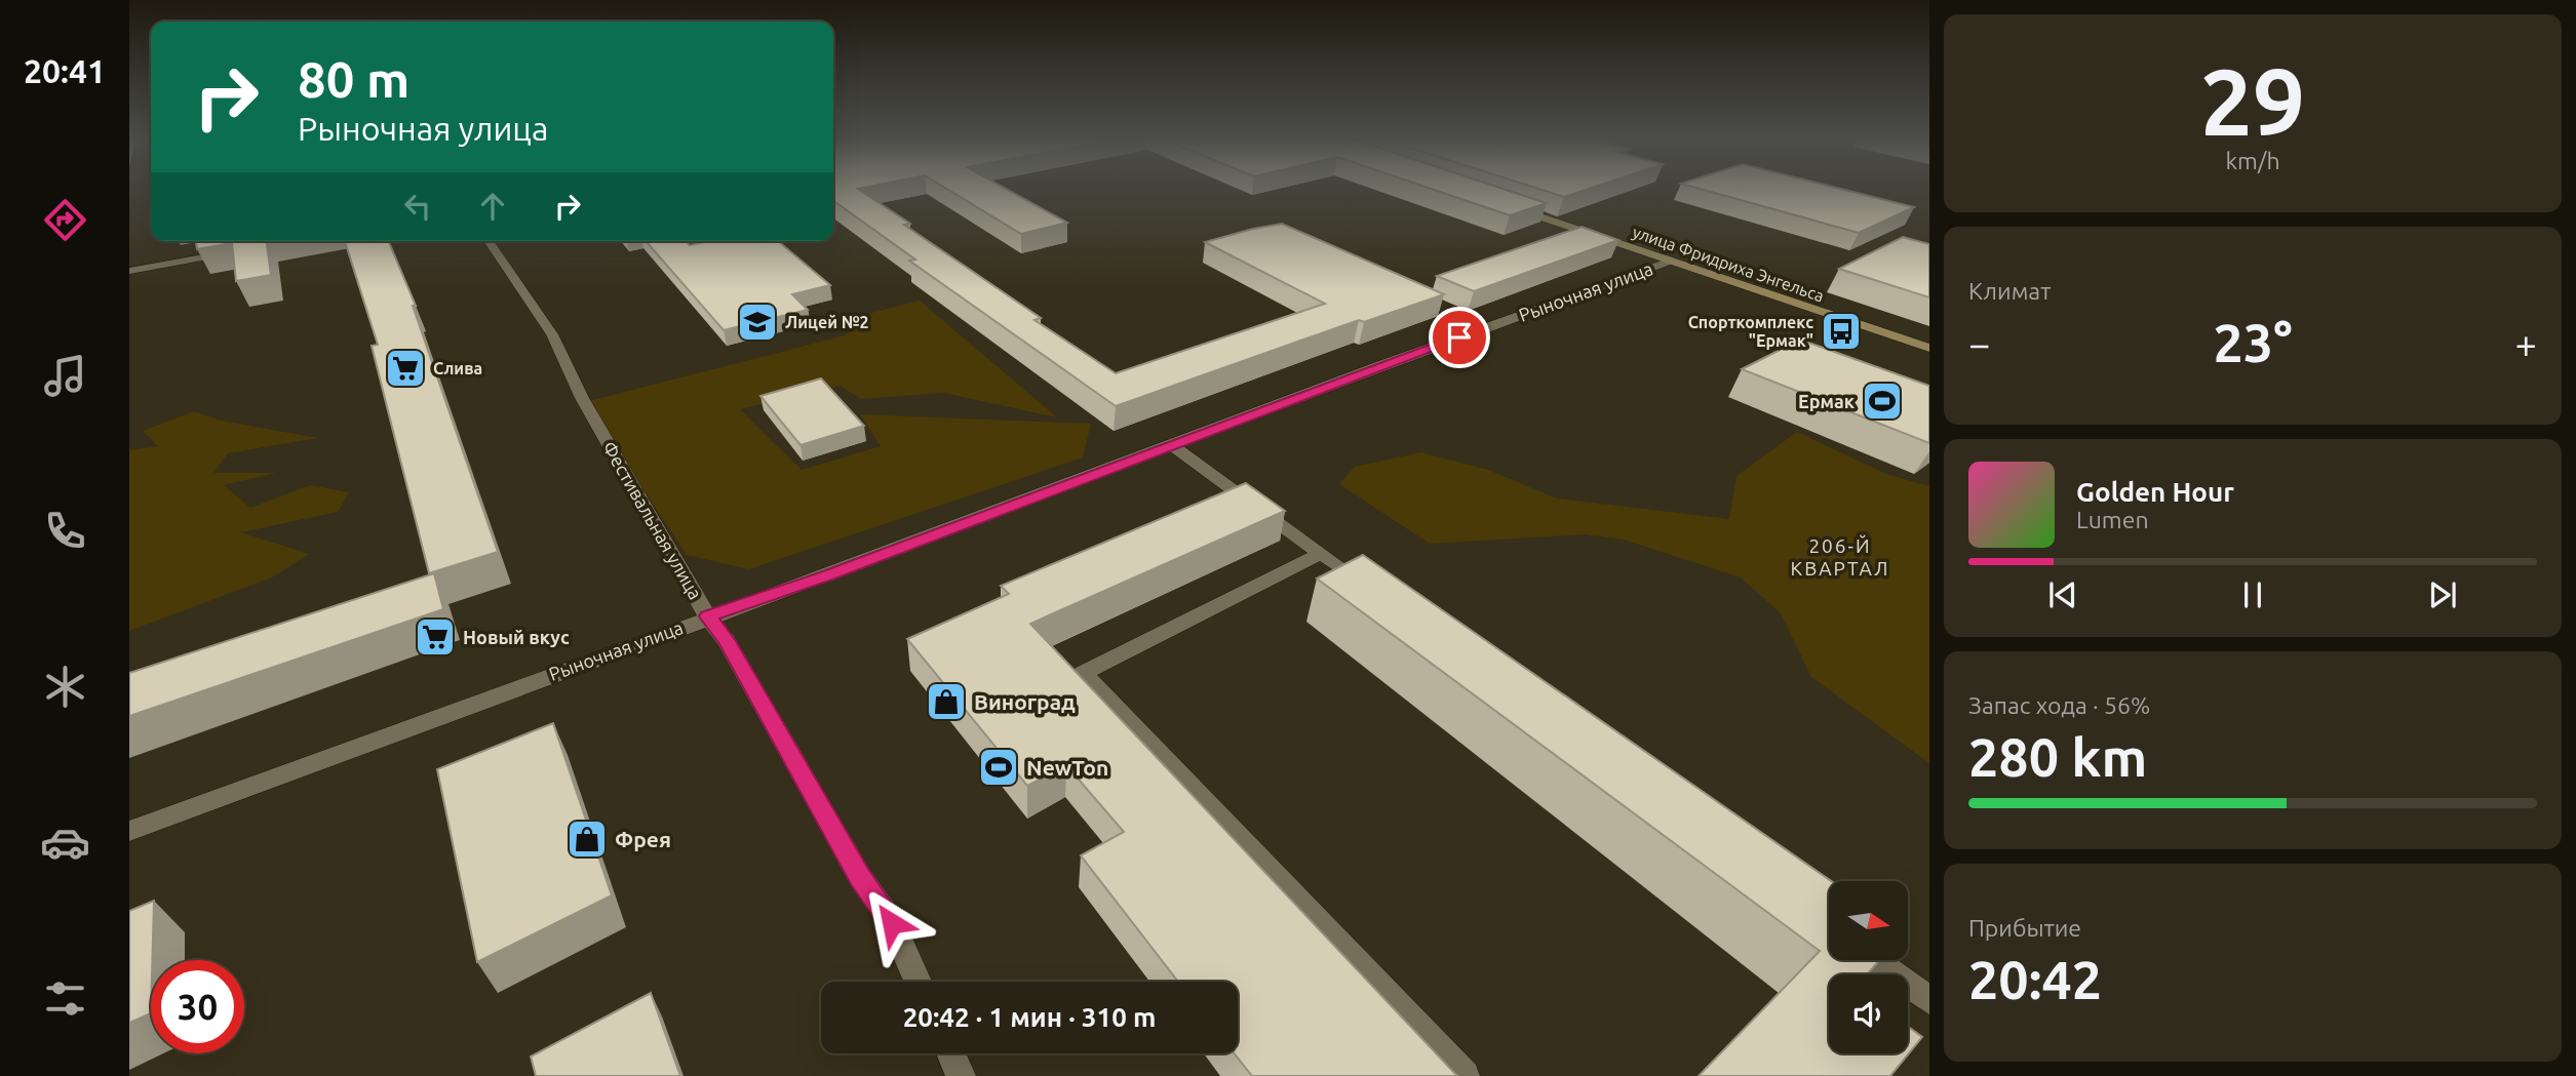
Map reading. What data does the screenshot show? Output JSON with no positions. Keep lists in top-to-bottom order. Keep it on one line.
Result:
{"streets":{"street":["улица Фридриха Энгельса","Рыночная улица","Фестивальная улица"]},"crossings":[["улица Фридриха Энгельса","Рыночная улица"],["Рыночная улица","Фестивальная улица"]],"districts":["206-Й КВАРТАЛ"],"places":{"school or university":["Лицей №2"],"bus stop":["Спорткомплекс \"Ермак\""],"supermarket":["Слива","Новый вкус"],"sports":["Ермак","NewTon"],"shop":["Виноград","Фрея"]},"north":"right","page":{"tabs":"20:41","tile":[["29","km/h"],"Климат",["Запас хода · 56%","280 km"],["Прибытие","20:42"]],"turn":["80 m","Рыночная улица"],"heat":["−","23°","+"],"song":["Golden Hour","Lumen"],"limit":"30","trip":"20:42 · 1 мин · 310 m"}}
